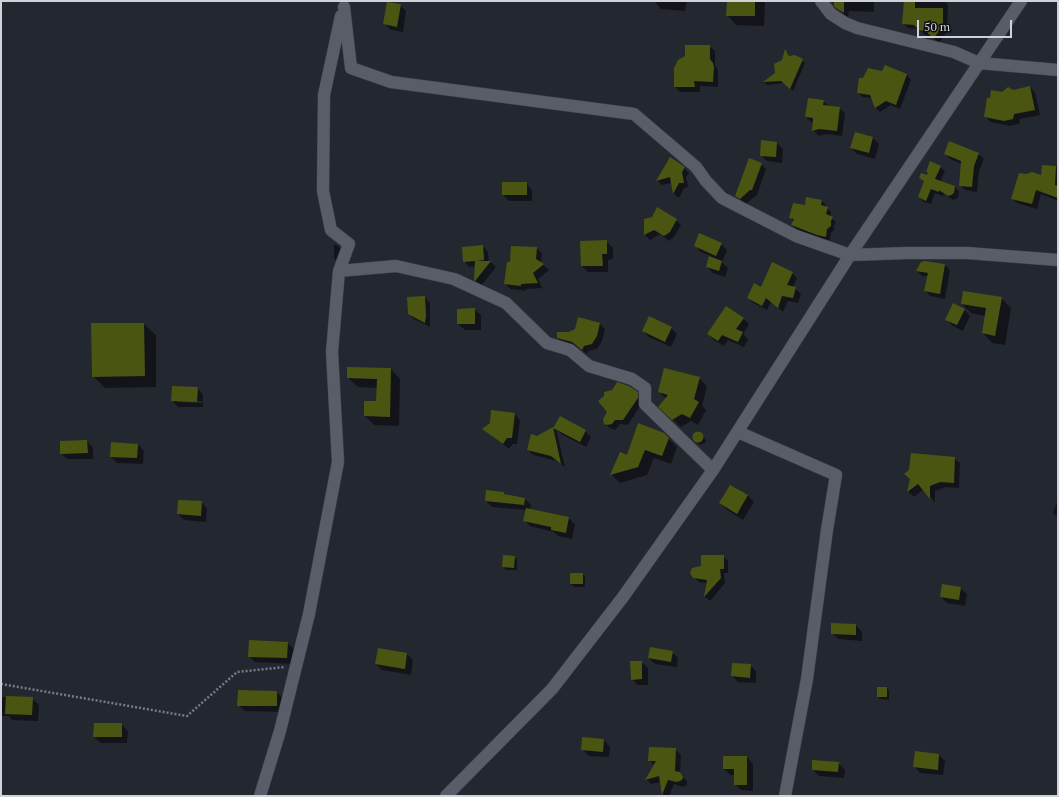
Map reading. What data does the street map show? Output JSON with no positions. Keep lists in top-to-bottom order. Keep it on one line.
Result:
{"scale_bar":"50 m"}
